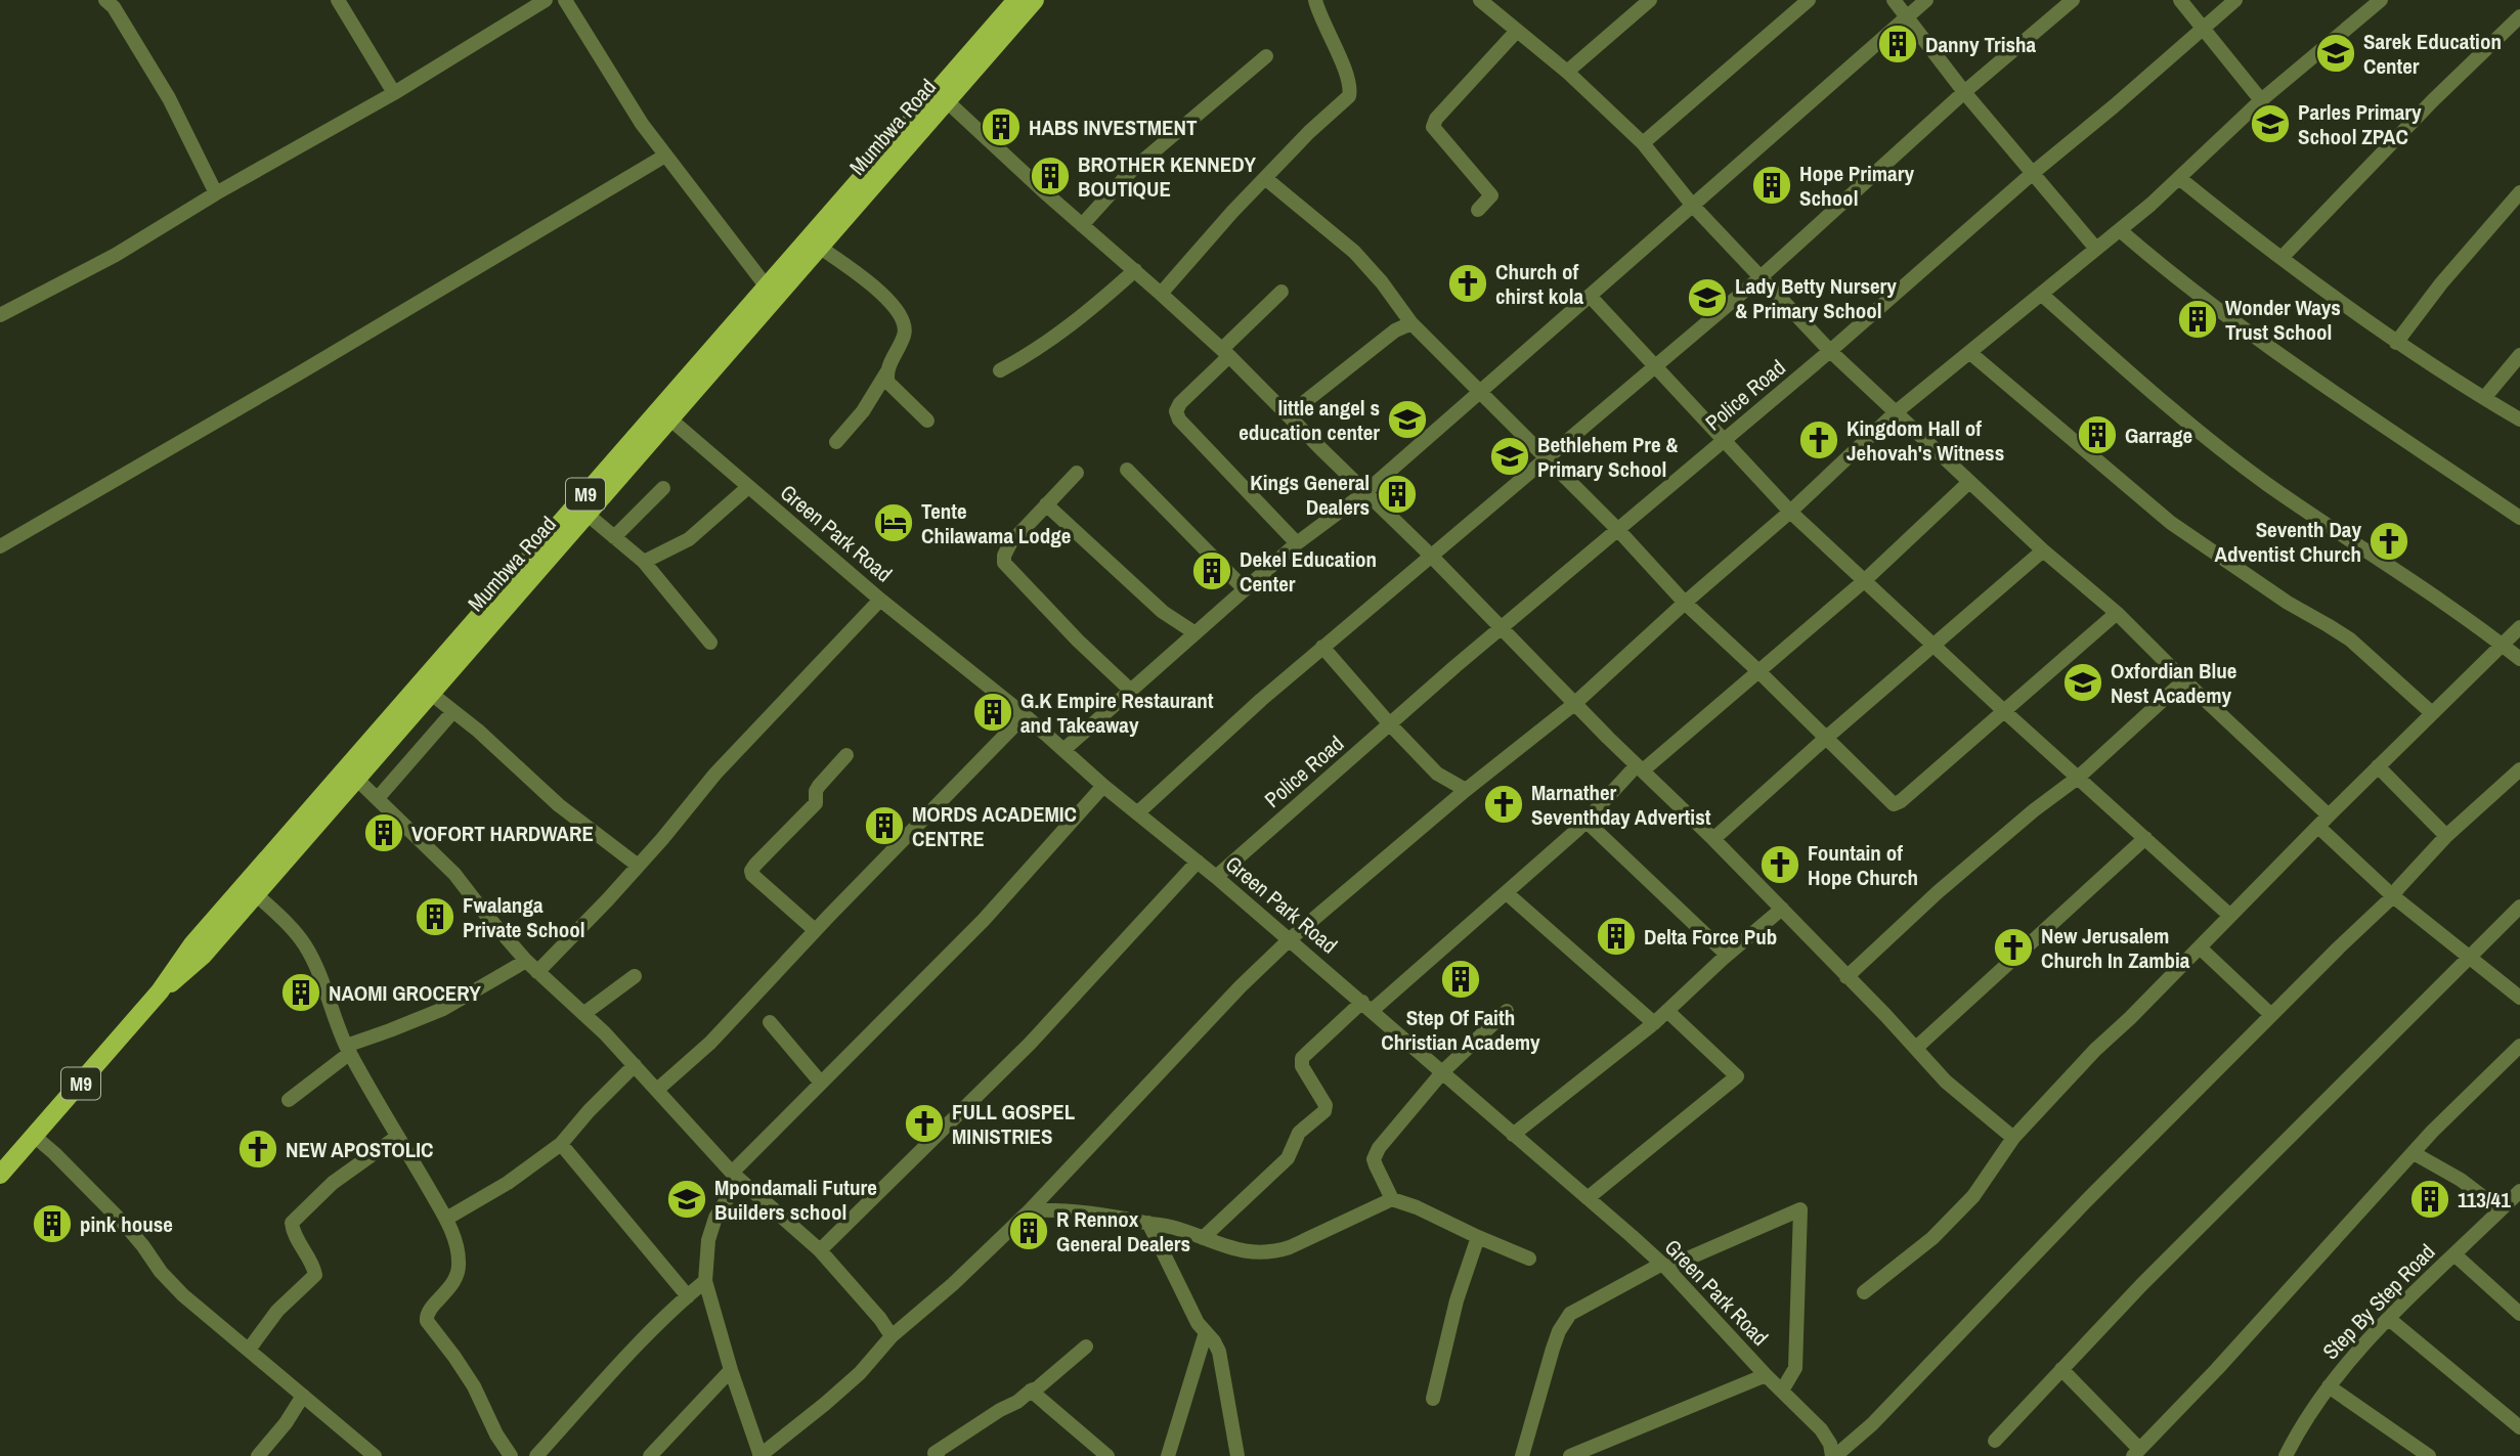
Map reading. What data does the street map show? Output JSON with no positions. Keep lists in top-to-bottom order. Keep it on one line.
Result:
{"streets":{"main road":["Mumbwa Road","M9"],"street":["Police Road","Green Park Road","Step By Step Road"]},"crossings":[["Mumbwa Road","Green Park Road"],["Police Road","Green Park Road"]],"places":{"building":["Danny Trisha","HABS INVESTMENT","BROTHER KENNEDY BOUTIQUE","Hope Primary School","Wonder Ways Trust School","Garrage","Kings General Dealers","Dekel Education Center","G.K Empire Restaurant and Takeaway","MORDS ACADEMIC CENTRE","VOFORT HARDWARE","Fwalanga Private School","Delta Force Pub","Step Of Faith Christian Academy","NAOMI GROCERY","113/41","pink house","R Rennox General Dealers"],"school or university":["Sarek Education Center","Parles Primary School ZPAC","Lady Betty Nursery & Primary School","little angel s education center","Bethlehem Pre & Primary School","Oxfordian Blue Nest Academy","Mpondamali Future Builders school"],"church":["Church of chirst kola","Kingdom Hall of Jehovah's Witness","Seventh Day Adventist Church","Marnather Seventhday Advertist","Fountain of Hope Church","New Jerusalem Church In Zambia","FULL GOSPEL MINISTRIES","NEW APOSTOLIC"],"hotel":["Tente Chilawama Lodge"]}}
